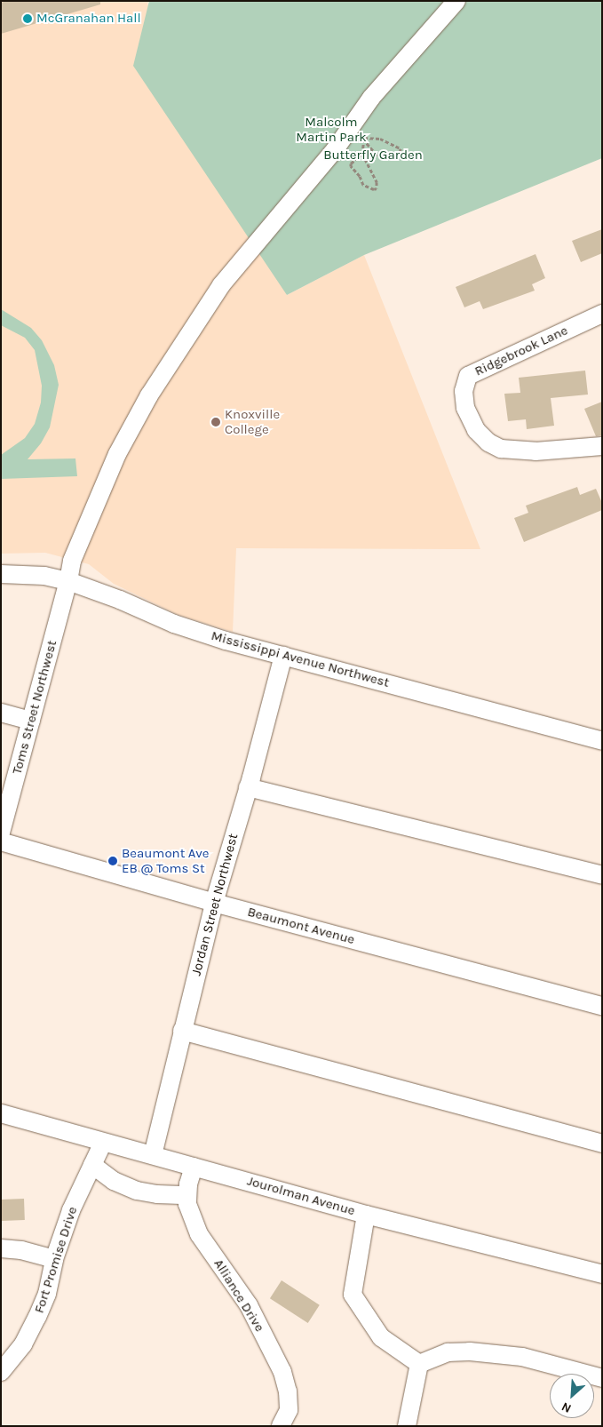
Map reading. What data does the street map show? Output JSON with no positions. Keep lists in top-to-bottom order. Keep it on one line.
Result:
{"streets":{"street":["Ridgebrook Lane","Mississippi Avenue Northwest","Toms Street Northwest","Jordan Street Northwest","Beaumont Avenue","Jourolman Avenue","Fort Promise Drive","Alliance Drive"]},"crossings":[["Mississippi Avenue Northwest","Toms Street Northwest"],["Mississippi Avenue Northwest","Jordan Street Northwest"],["Jordan Street Northwest","Beaumont Avenue"],["Jordan Street Northwest","Jourolman Avenue"],["Jourolman Avenue","Fort Promise Drive"],["Jourolman Avenue","Alliance Drive"]],"parks":["Malcolm Martin Park","Butterfly Garden"],"places":["McGranahan Hall","Knoxville College","Beaumont Ave EB @ Toms St"],"north":"bottom left"}
